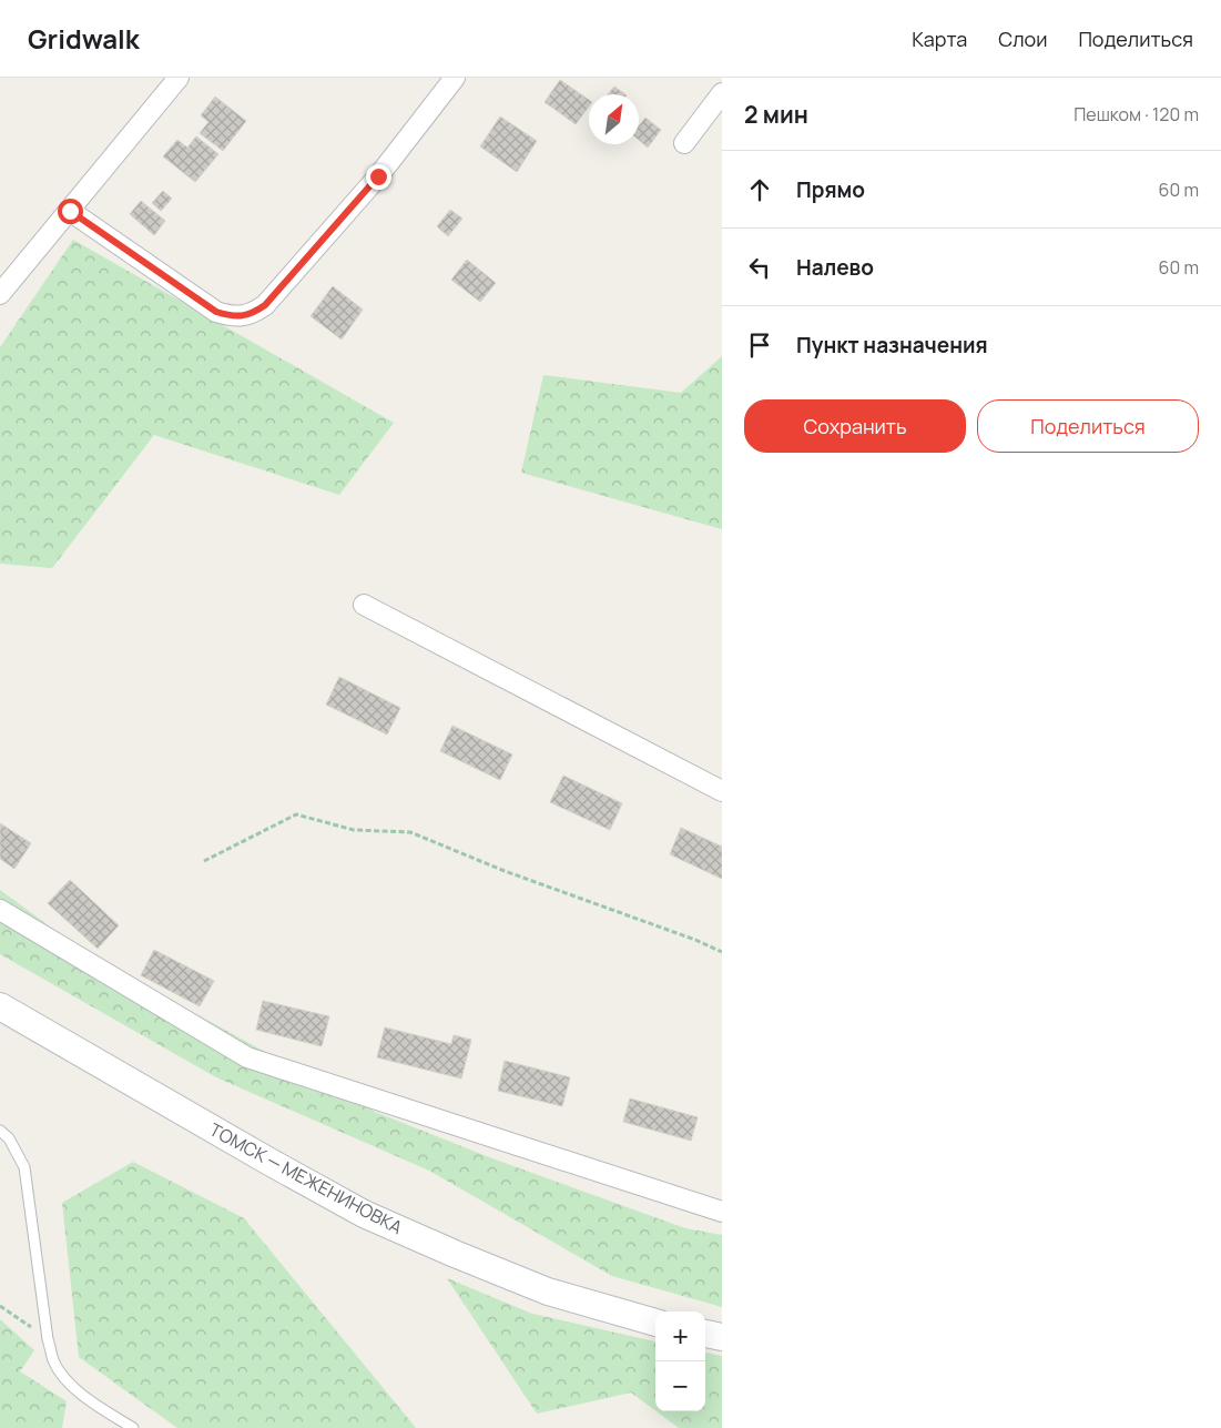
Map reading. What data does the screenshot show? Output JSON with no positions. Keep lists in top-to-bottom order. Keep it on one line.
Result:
{"streets":{"street":["ТОМСК — МЕЖЕНИНОВКА"]},"north":"top right","page":{"header":"Gridwalk","nav":["Карта","Слои","Поделиться"],"heading":["2 мин","Пешком · 120 m"],"list":[["Прямо","60 m"],["Налево","60 m"],"Пункт назначения"],"buttons":["Сохранить","Поделиться"],"map_buttons":["+","−"]}}
